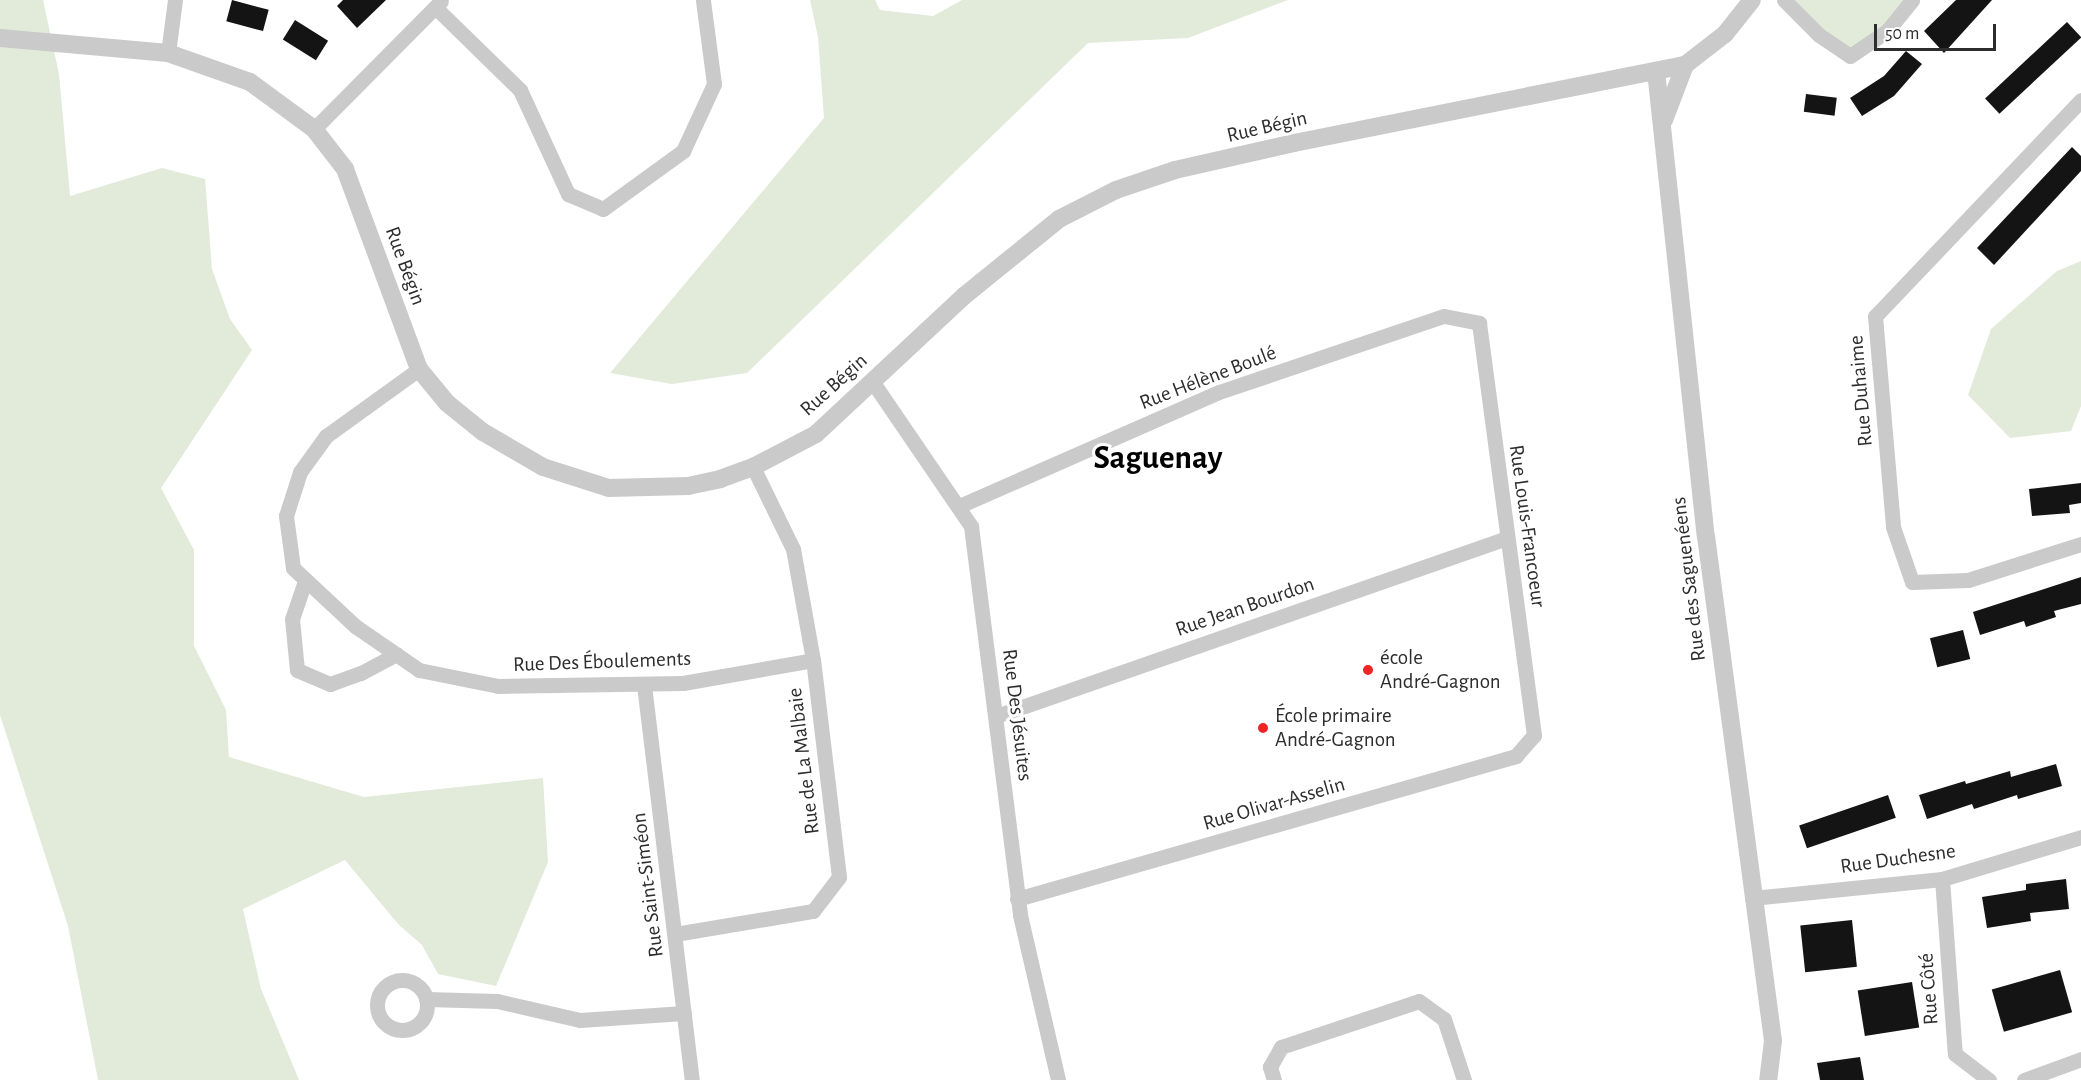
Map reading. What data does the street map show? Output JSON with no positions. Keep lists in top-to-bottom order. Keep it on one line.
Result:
{"streets":{"street":["Rue Bégin","Rue Hélène Boulé","Rue Duhaime","Rue Louis-Francoeur","Rue des Saguenéens","Rue Jean Bourdon","Rue Des Éboulements","Rue Des Jésuites","Rue de La Malbaie","Rue Olivar-Asselin","Rue Duchesne","Rue Saint-Siméon","Rue Côté"]},"crossings":[["Rue Bégin","Rue des Saguenéens"],["Rue Bégin","Rue Des Éboulements"],["Rue Bégin","Rue Des Jésuites"],["Rue Bégin","Rue de La Malbaie"],["Rue Hélène Boulé","Rue Louis-Francoeur"],["Rue Hélène Boulé","Rue Des Jésuites"],["Rue Louis-Francoeur","Rue Jean Bourdon"],["Rue Louis-Francoeur","Rue Olivar-Asselin"],["Rue des Saguenéens","Rue Duchesne"],["Rue Jean Bourdon","Rue Des Jésuites"],["Rue Des Éboulements","Rue de La Malbaie"],["Rue Des Éboulements","Rue Saint-Siméon"],["Rue Des Jésuites","Rue Olivar-Asselin"],["Rue de La Malbaie","Rue Saint-Siméon"],["Rue Duchesne","Rue Côté"]],"districts":["Saguenay"],"places":["école André-Gagnon","École primaire André-Gagnon"],"scale_bar":"50 m"}
